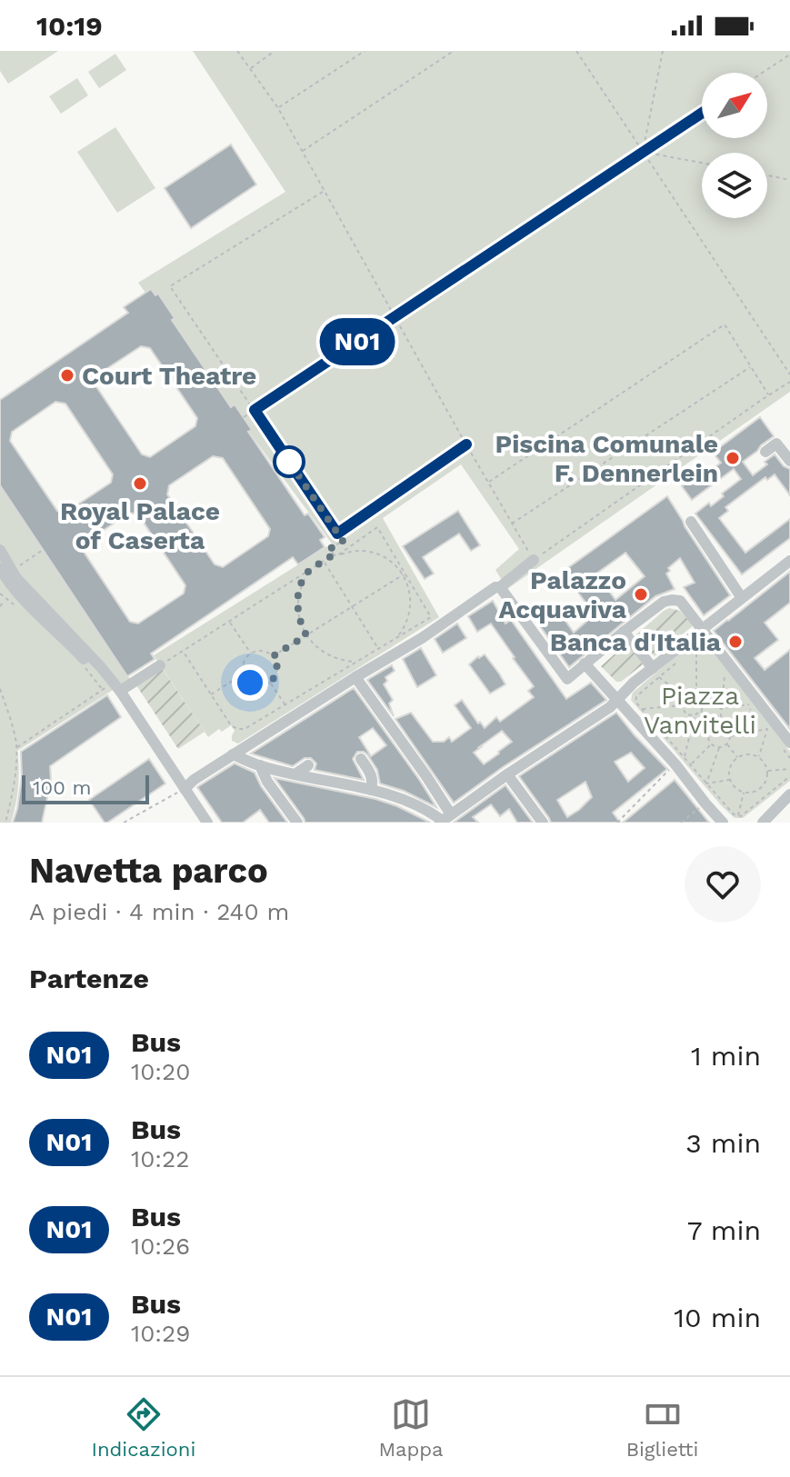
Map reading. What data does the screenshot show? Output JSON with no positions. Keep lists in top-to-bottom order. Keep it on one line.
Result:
{"parks":["Piazza Vanvitelli"],"places":["Court Theatre","Piscina Comunale F. Dennerlein","Royal Palace of Caserta","Palazzo Acquaviva","Banca d'Italia"],"lines":["bus line N01"],"scale_bar":"100 m","north":"top right","page":{"status":"10:19","on_map":"N01","scale":"100 m","heading":[["Navetta parco","A piedi · 4 min · 240 m"],"Partenze"],"list":[{"mark":"N01","name":"Bus","note":"10:20","value":"1 min"},{"mark":"N01","name":"Bus","note":"10:22","value":"3 min"},{"mark":"N01","name":"Bus","note":"10:26","value":"7 min"},{"mark":"N01","name":"Bus","note":"10:29","value":"10 min"}],"tabs":["Indicazioni","Mappa","Biglietti"]}}
